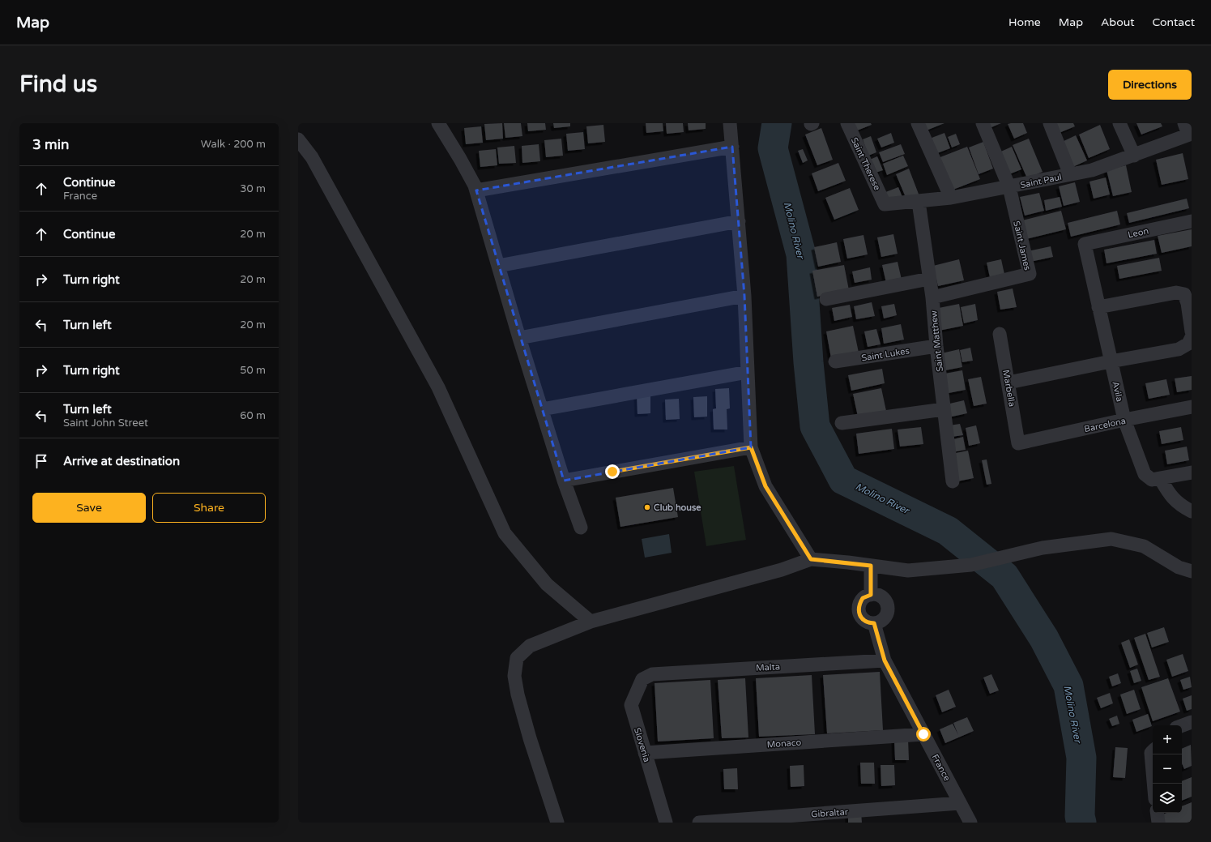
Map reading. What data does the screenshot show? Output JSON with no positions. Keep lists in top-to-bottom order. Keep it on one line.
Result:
{"streets":{"street":["Saint Therese","Saint Paul","Leon","Saint James","Saint Matthew","Saint Lukes","Marbella","Avila","Barcelona","Malta","Monaco","Slovenia","France","Gibraltar"]},"crossings":[["Saint Therese","Saint Paul"],["Saint Paul","Saint James"],["Saint Paul","Saint Matthew"],["Leon","Avila"],["Saint James","Saint Matthew"],["Saint Matthew","Saint Lukes"],["Marbella","Barcelona"],["Avila","Barcelona"],["Malta","Slovenia"],["Malta","France"],["Monaco","Slovenia"],["Monaco","France"],["France","Gibraltar"]],"water":["Molino River"],"places":["Club house"],"page":{"header":"Map","nav":["Home","Map","About","Contact"],"buttons":["Directions",["Save","Share"]],"title":"Find us","heading":["3 min","Walk · 200 m"],"list":[["Continue","France","30 m"],["Continue","20 m"],["Turn right","20 m"],["Turn left","20 m"],["Turn right","50 m"],["Turn left","Saint John Street","60 m"],"Arrive at destination"],"map_buttons":["+","−"]}}
